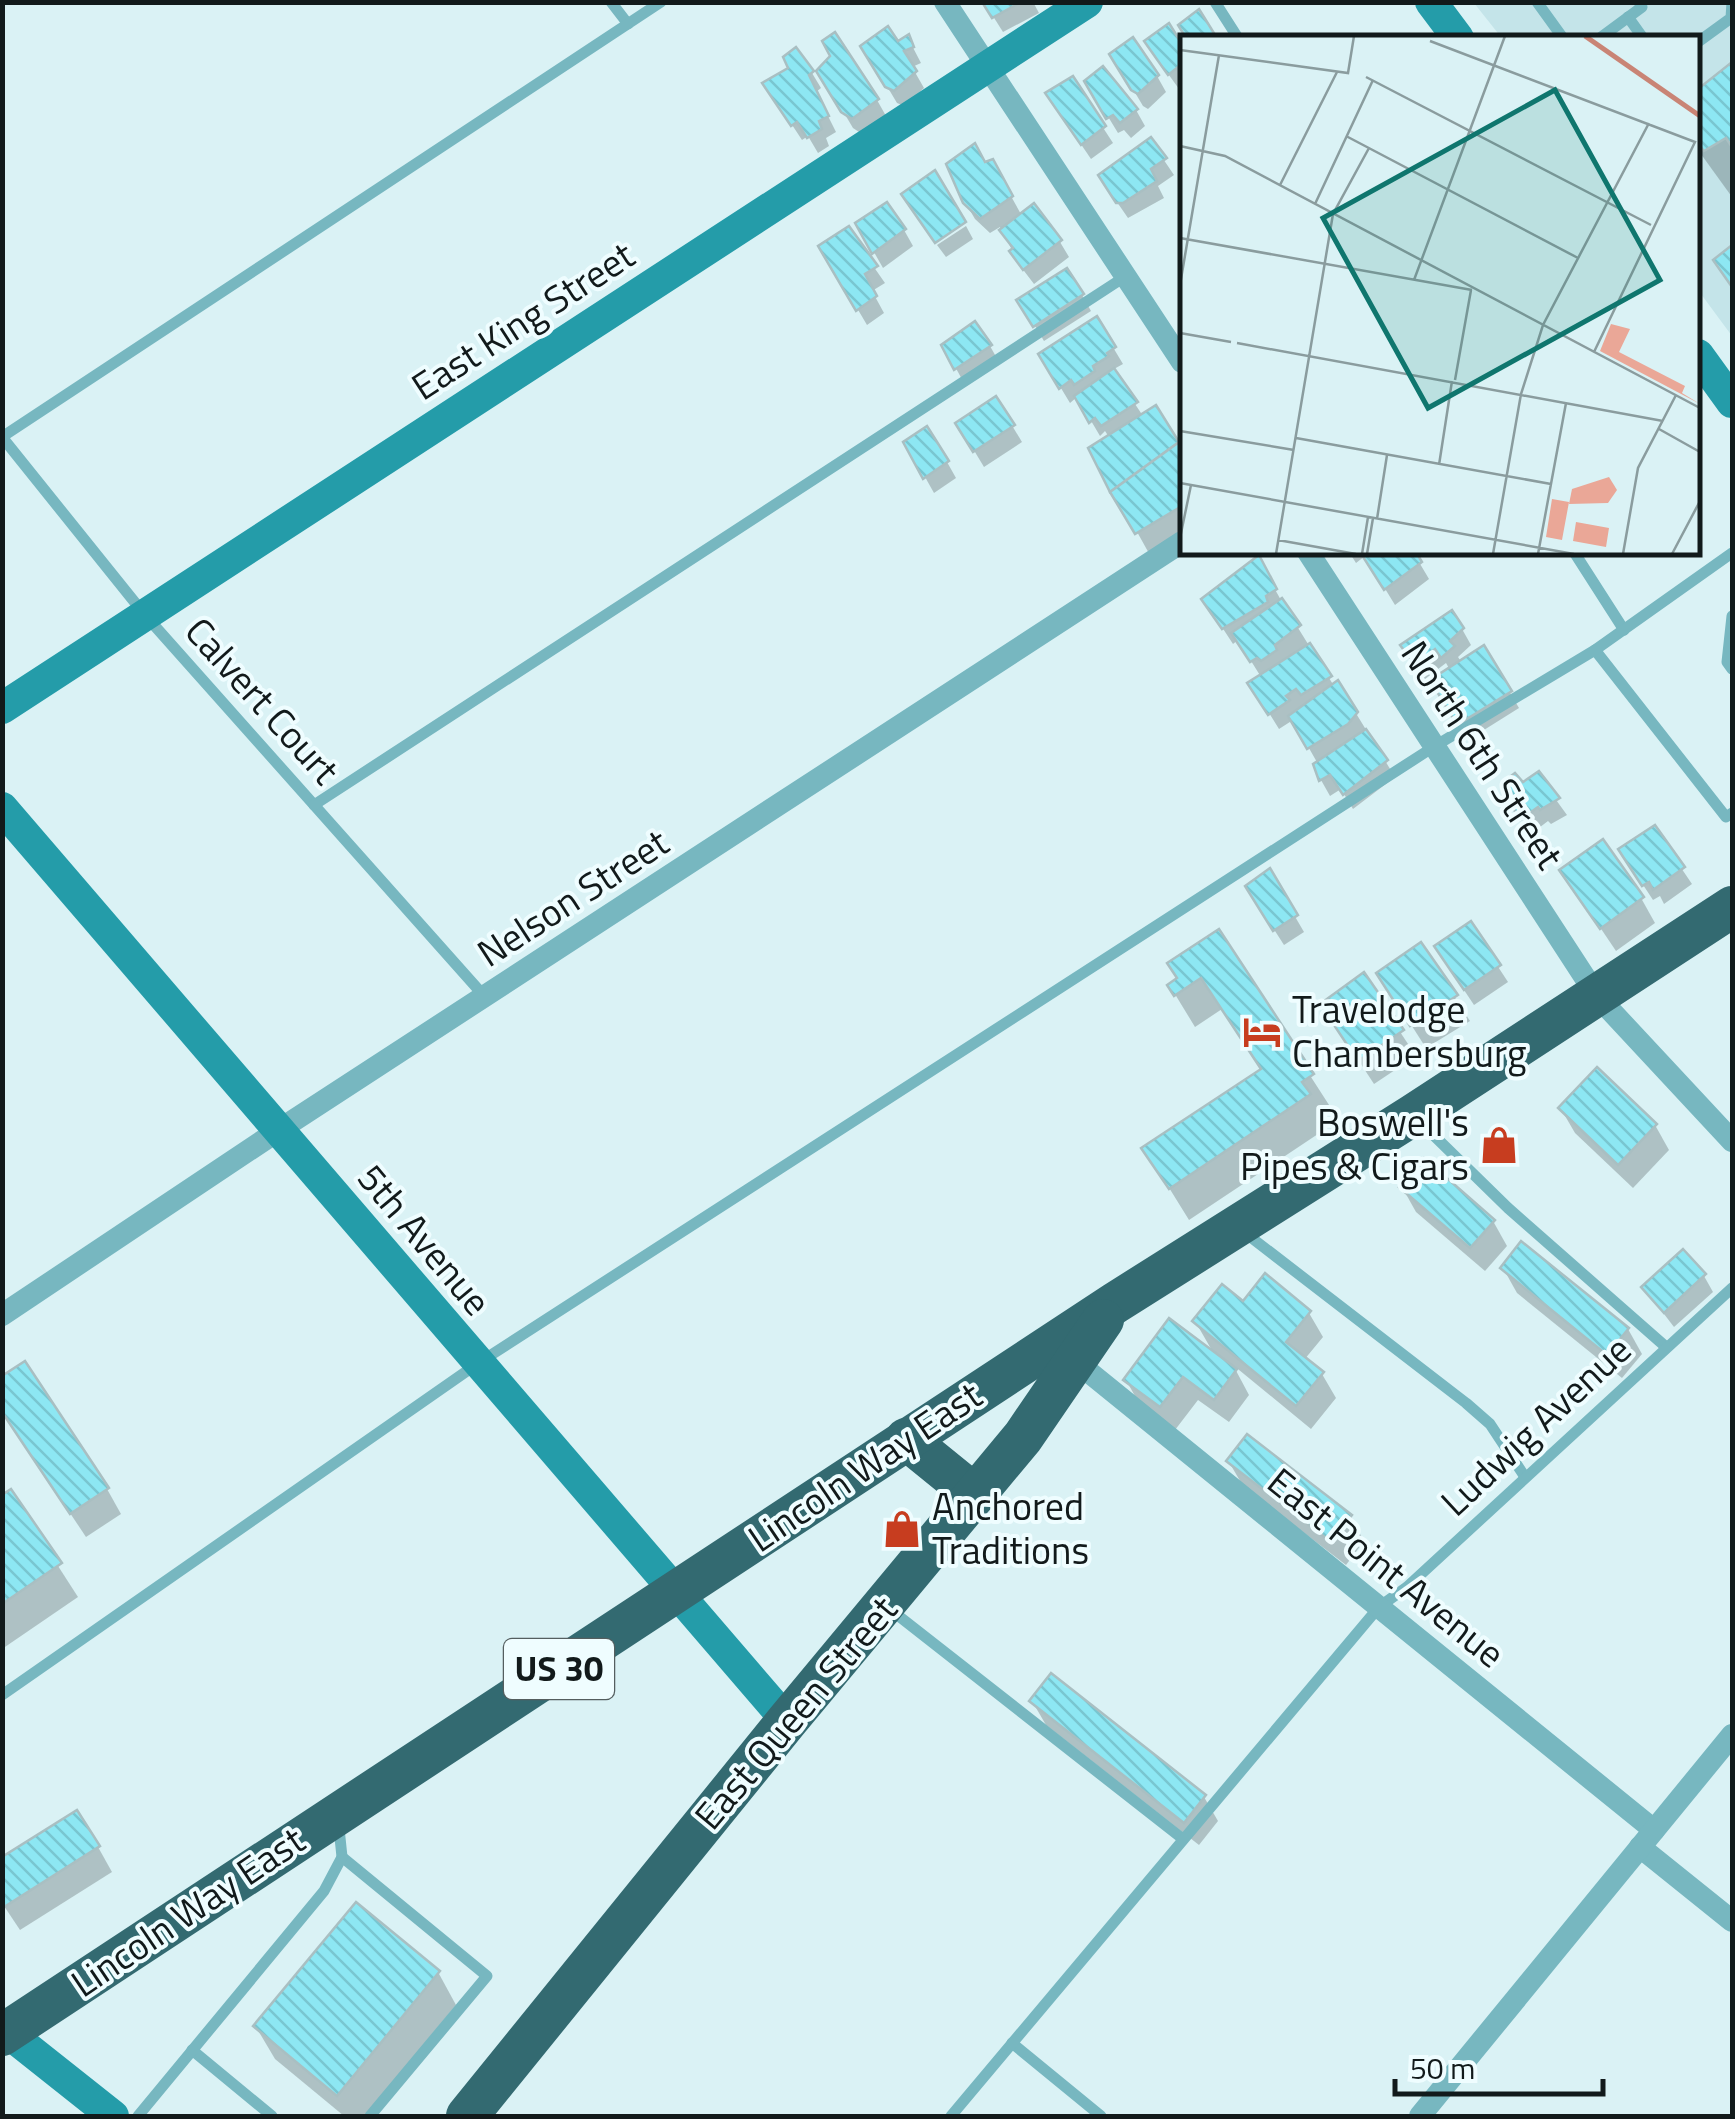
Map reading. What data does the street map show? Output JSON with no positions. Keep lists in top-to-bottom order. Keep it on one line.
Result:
{"streets":{"highway":["Lincoln Way East","US 30","East Queen Street"],"street":["East King Street","North 6th Street","Nelson Street","5th Avenue","East Point Avenue"],"lane":["Calvert Court","Ludwig Avenue"]},"crossings":[["East King Street","Calvert Court"],["Calvert Court","Nelson Street"],["North 6th Street","Lincoln Way East"],["Nelson Street","5th Avenue"],["5th Avenue","Lincoln Way East"],["5th Avenue","East Queen Street"],["Ludwig Avenue","East Point Avenue"],["Lincoln Way East","East Queen Street"],["East Point Avenue","East Queen Street"]],"places":{"hotel":["Travelodge Chambersburg"],"shop":["Boswell's Pipes & Cigars","Anchored Traditions"]},"scale_bar":"50 m"}
